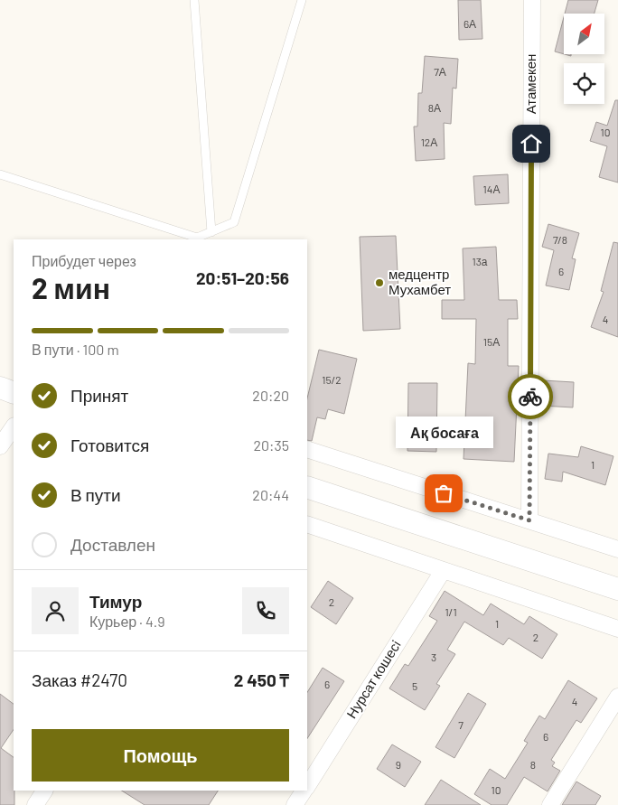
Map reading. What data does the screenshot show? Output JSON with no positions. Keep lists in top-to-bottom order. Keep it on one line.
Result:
{"streets":{"street":["Атамекен","Нурсат кошесi"]},"places":["медцентр Мухамбет","Ақ босаға"],"house_numbers":["6А","7А","8А","10","12А","14А","7/8","13а","6","4","15А","15/2","1","2","1/1","1","2","3","6","5","4","7","6","9","8","10"],"north":"top right","page":{"heading":["2 мин","Прибудет через","20:51–20:56"],"panel":["Тимур","Курьер · 4.9","Заказ #2470","2 450 ₸"],"bar":"В пути · 100 m","list":[["Принят","20:20"],["Готовится","20:35"],["В пути","20:44"],"Доставлен"],"bubble":"Ақ босаға","buttons":"Помощь"}}
